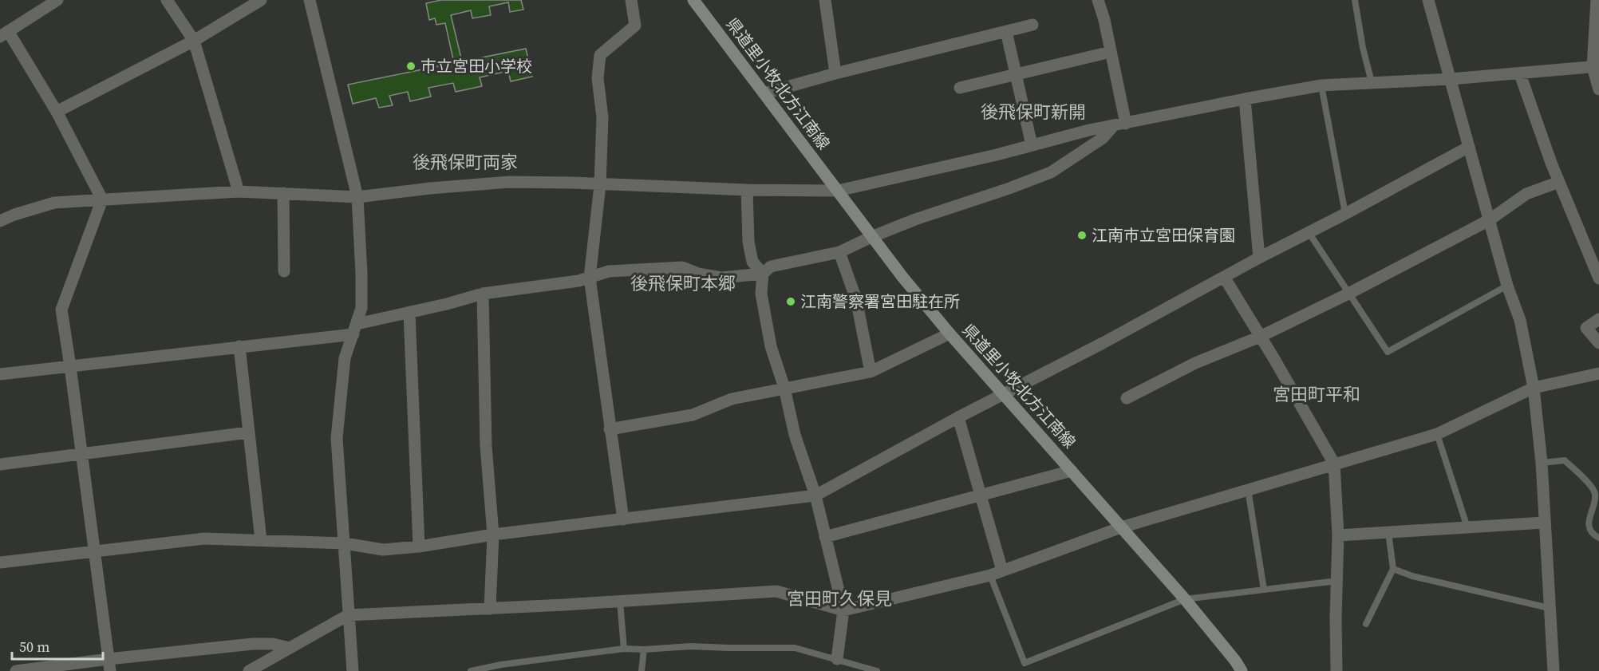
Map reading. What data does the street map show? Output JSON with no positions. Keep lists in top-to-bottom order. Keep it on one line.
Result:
{"streets":{"main road":["県道里小牧北方江南線"]},"districts":["後飛保町新開","後飛保町両家","後飛保町本郷","宮田町平和","宮田町久保見"],"places":["市立宮田小学校","江南市立宮田保育園","江南警察署宮田駐在所"],"scale_bar":"50 m"}
